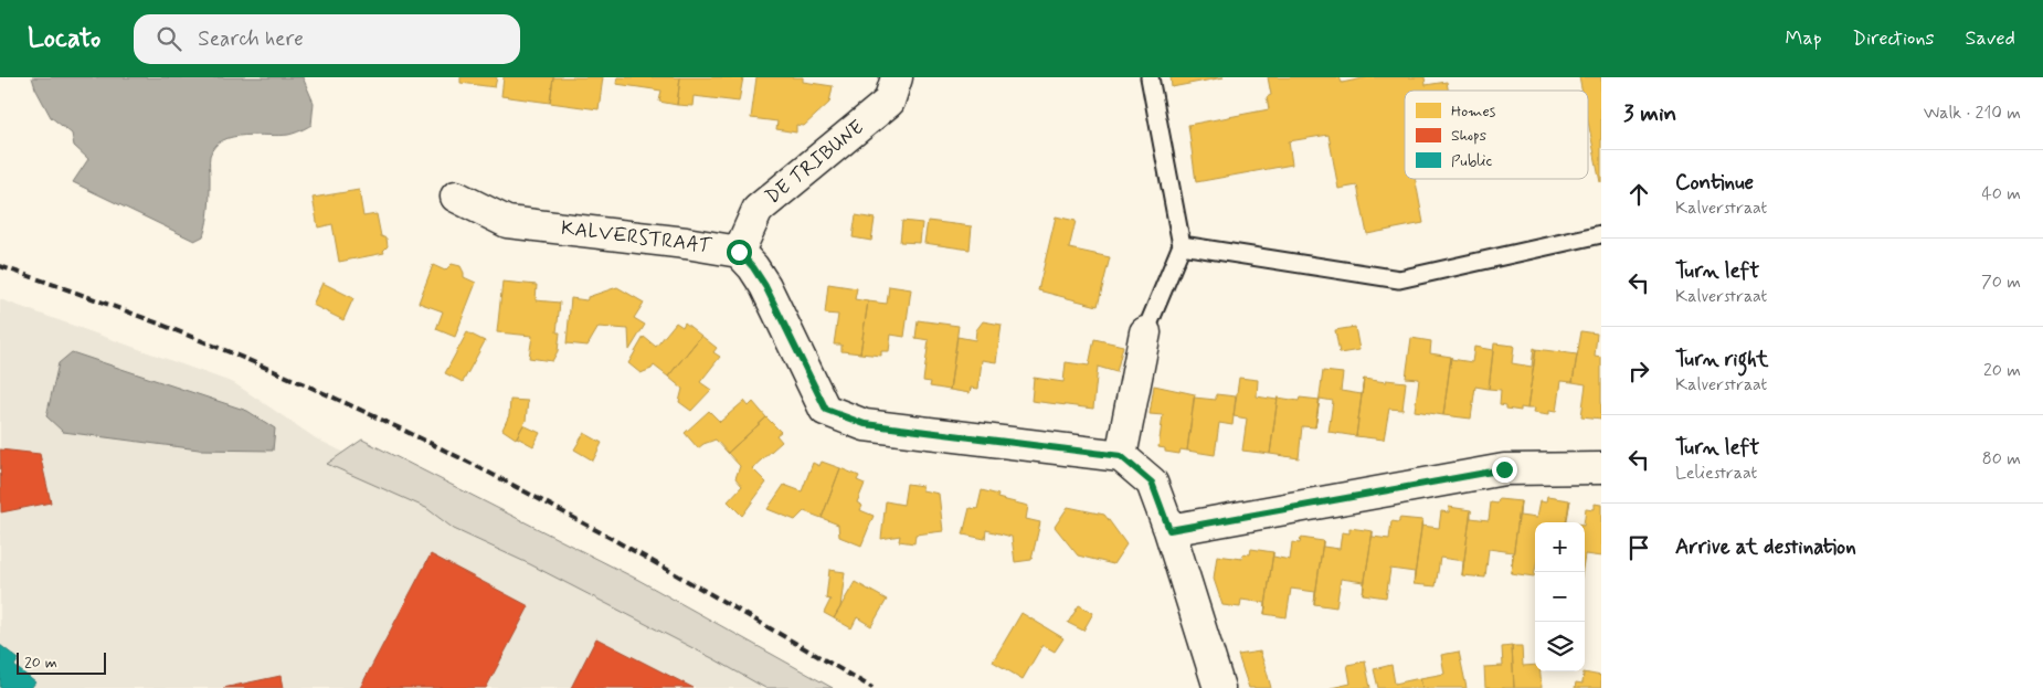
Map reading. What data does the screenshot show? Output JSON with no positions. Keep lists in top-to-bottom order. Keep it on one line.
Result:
{"streets":{"street":["DE TRIBUNE","KALVERSTRAAT"]},"crossings":[["DE TRIBUNE","KALVERSTRAAT"]],"legend":["Homes","Shops","Public"],"scale_bar":"20 m","page":{"header":"Locato","search":"Search here","nav":["Map","Directions","Saved"],"heading":["3 min","Walk · 210 m"],"list":[["Continue","Kalverstraat","40 m"],["Turn left","Kalverstraat","70 m"],["Turn right","Kalverstraat","20 m"],["Turn left","Leliestraat","80 m"],"Arrive at destination"],"map_buttons":["+","−"],"scale":"20 m"}}
